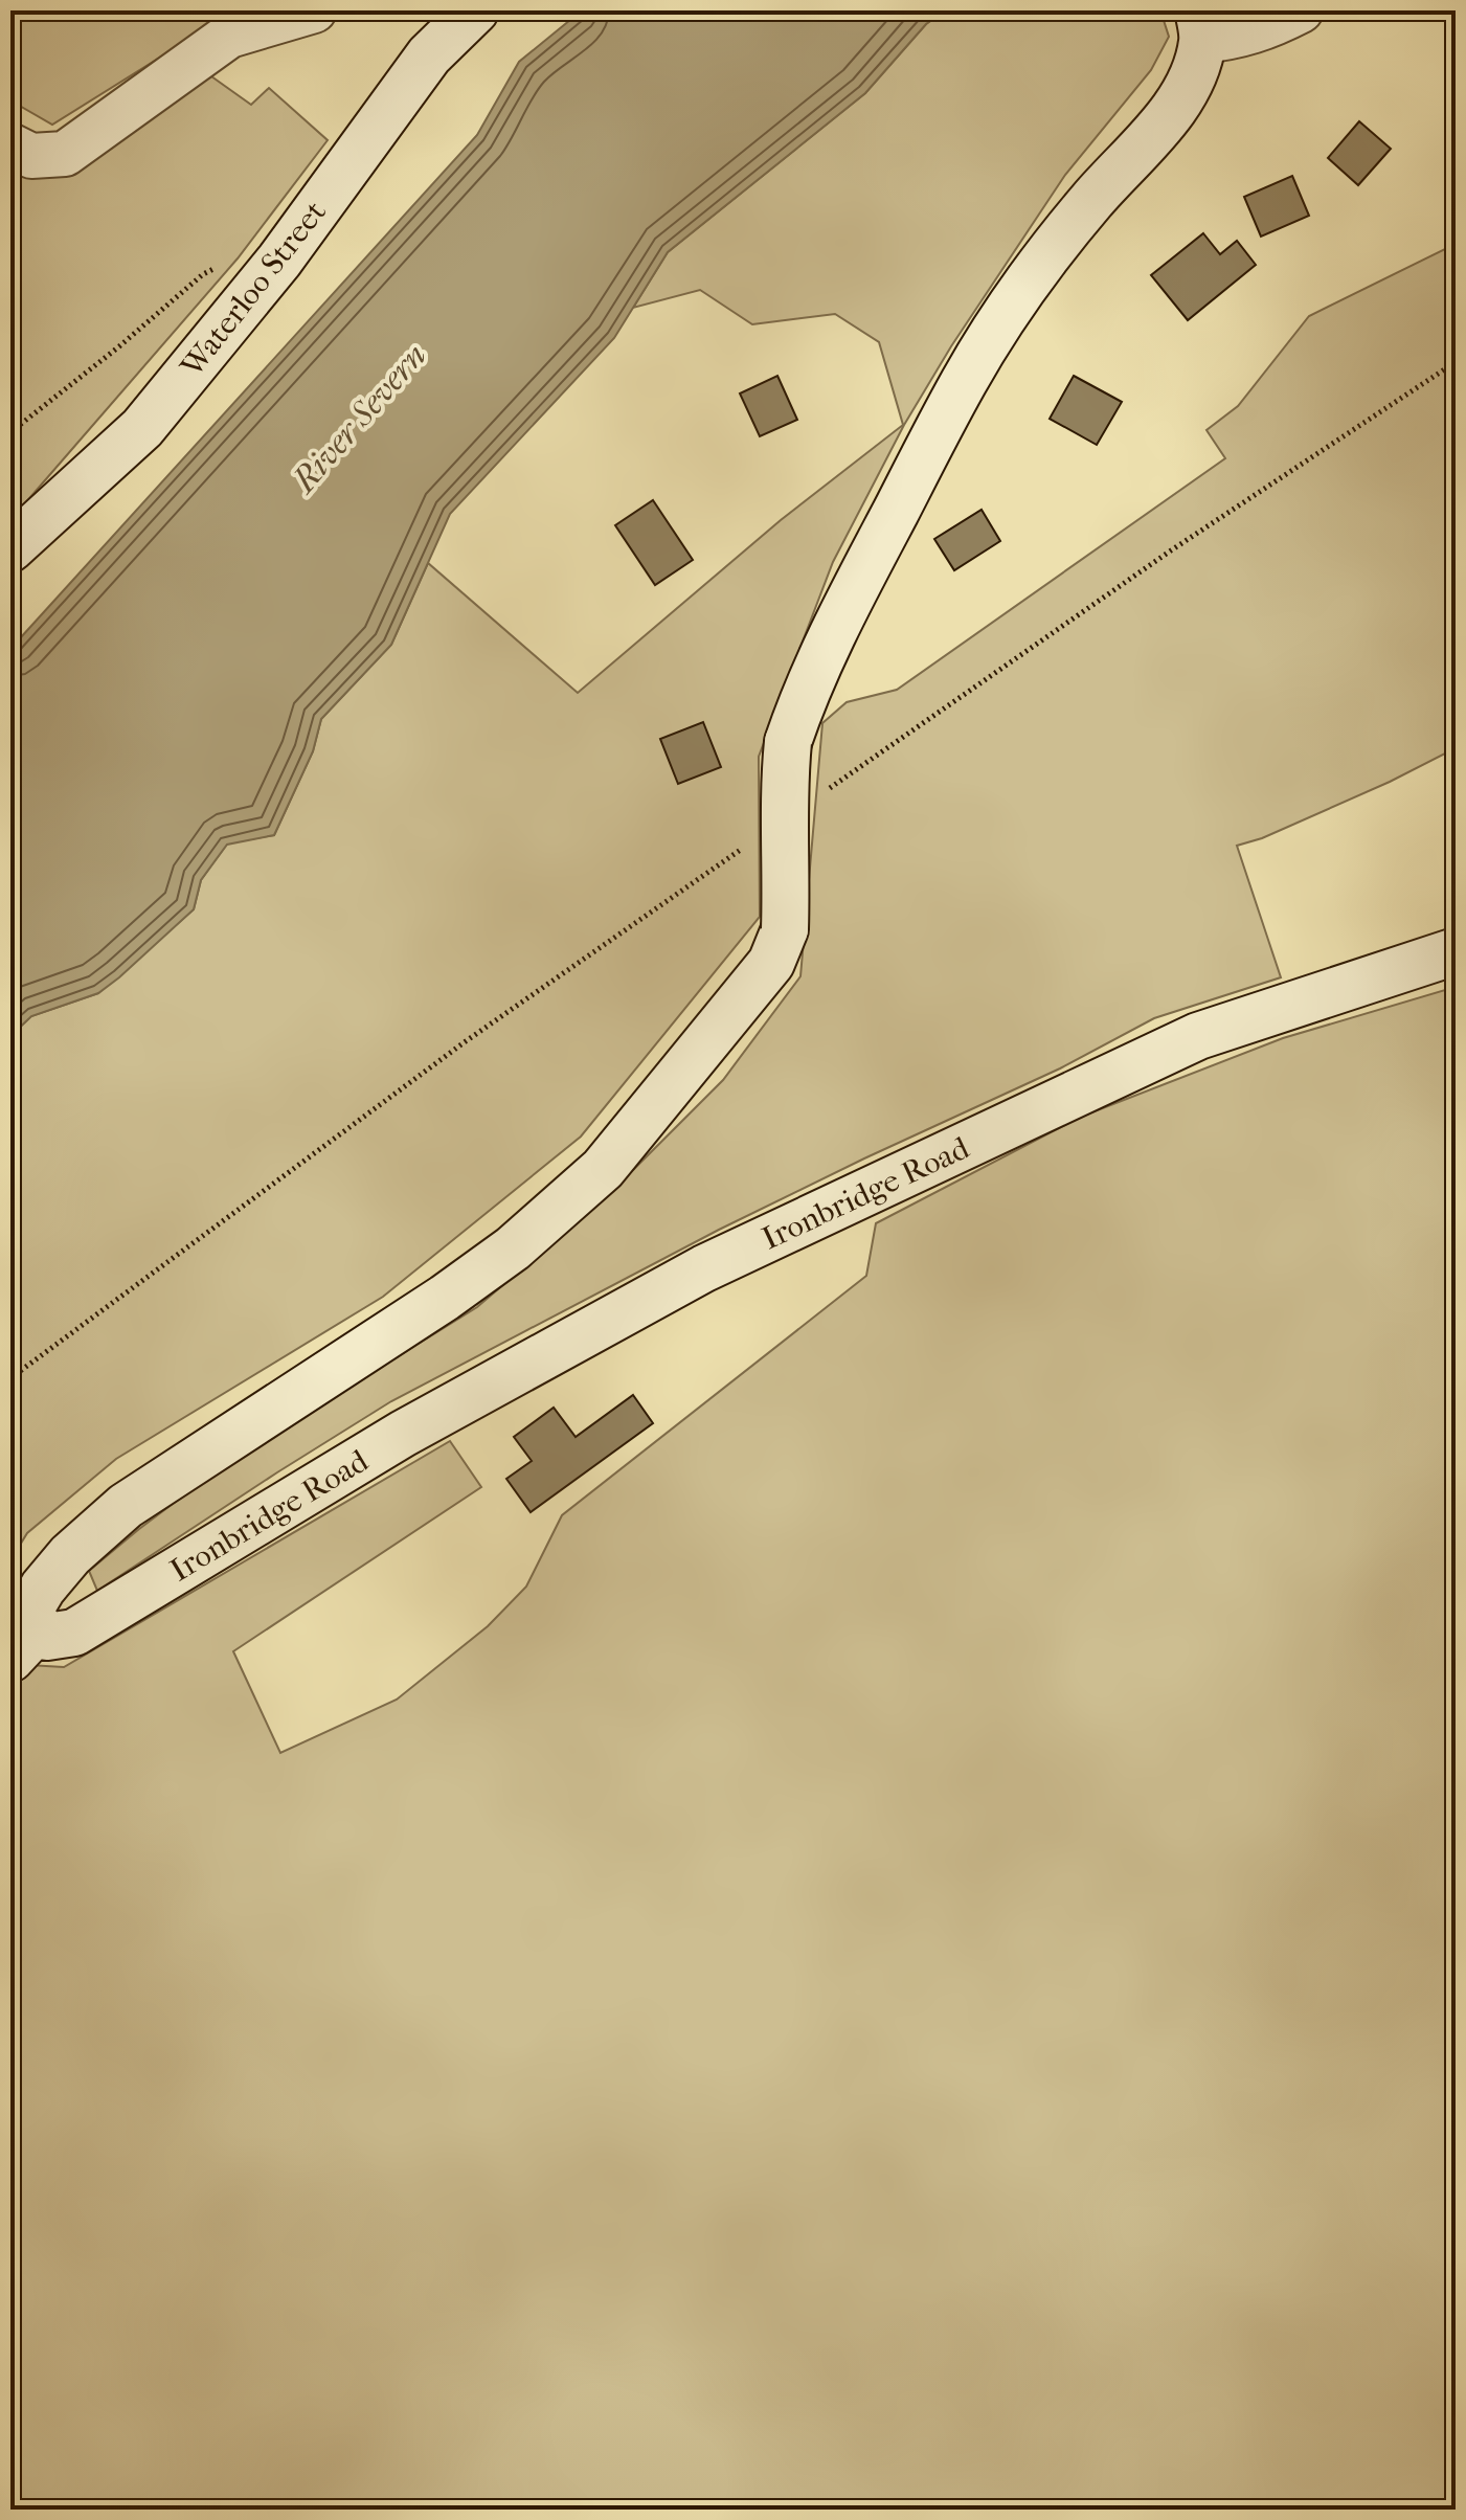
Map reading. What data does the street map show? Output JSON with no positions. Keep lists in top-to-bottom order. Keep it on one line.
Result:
{"streets":{"main road":["Waterloo Street","Ironbridge Road"]},"water":["River Severn"]}
